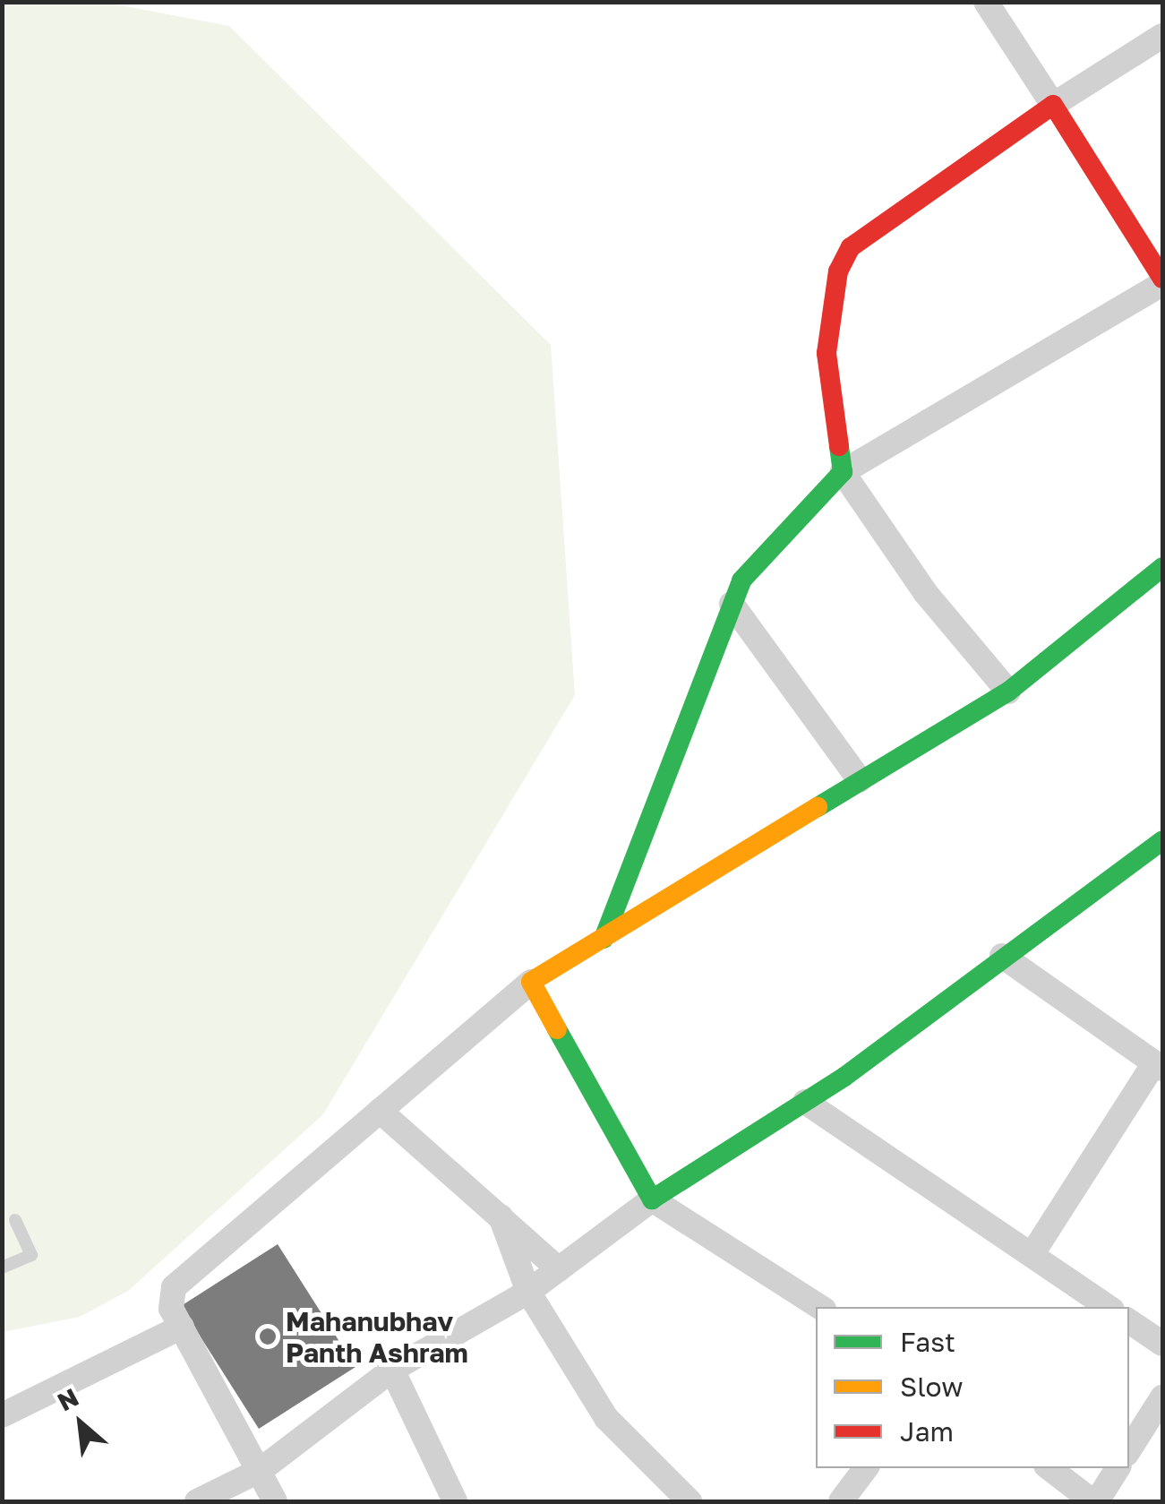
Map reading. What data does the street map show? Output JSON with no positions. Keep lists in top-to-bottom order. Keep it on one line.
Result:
{"places":["Mahanubhav Panth Ashram"],"legend":["Fast","Slow","Jam"],"north":"top left"}
